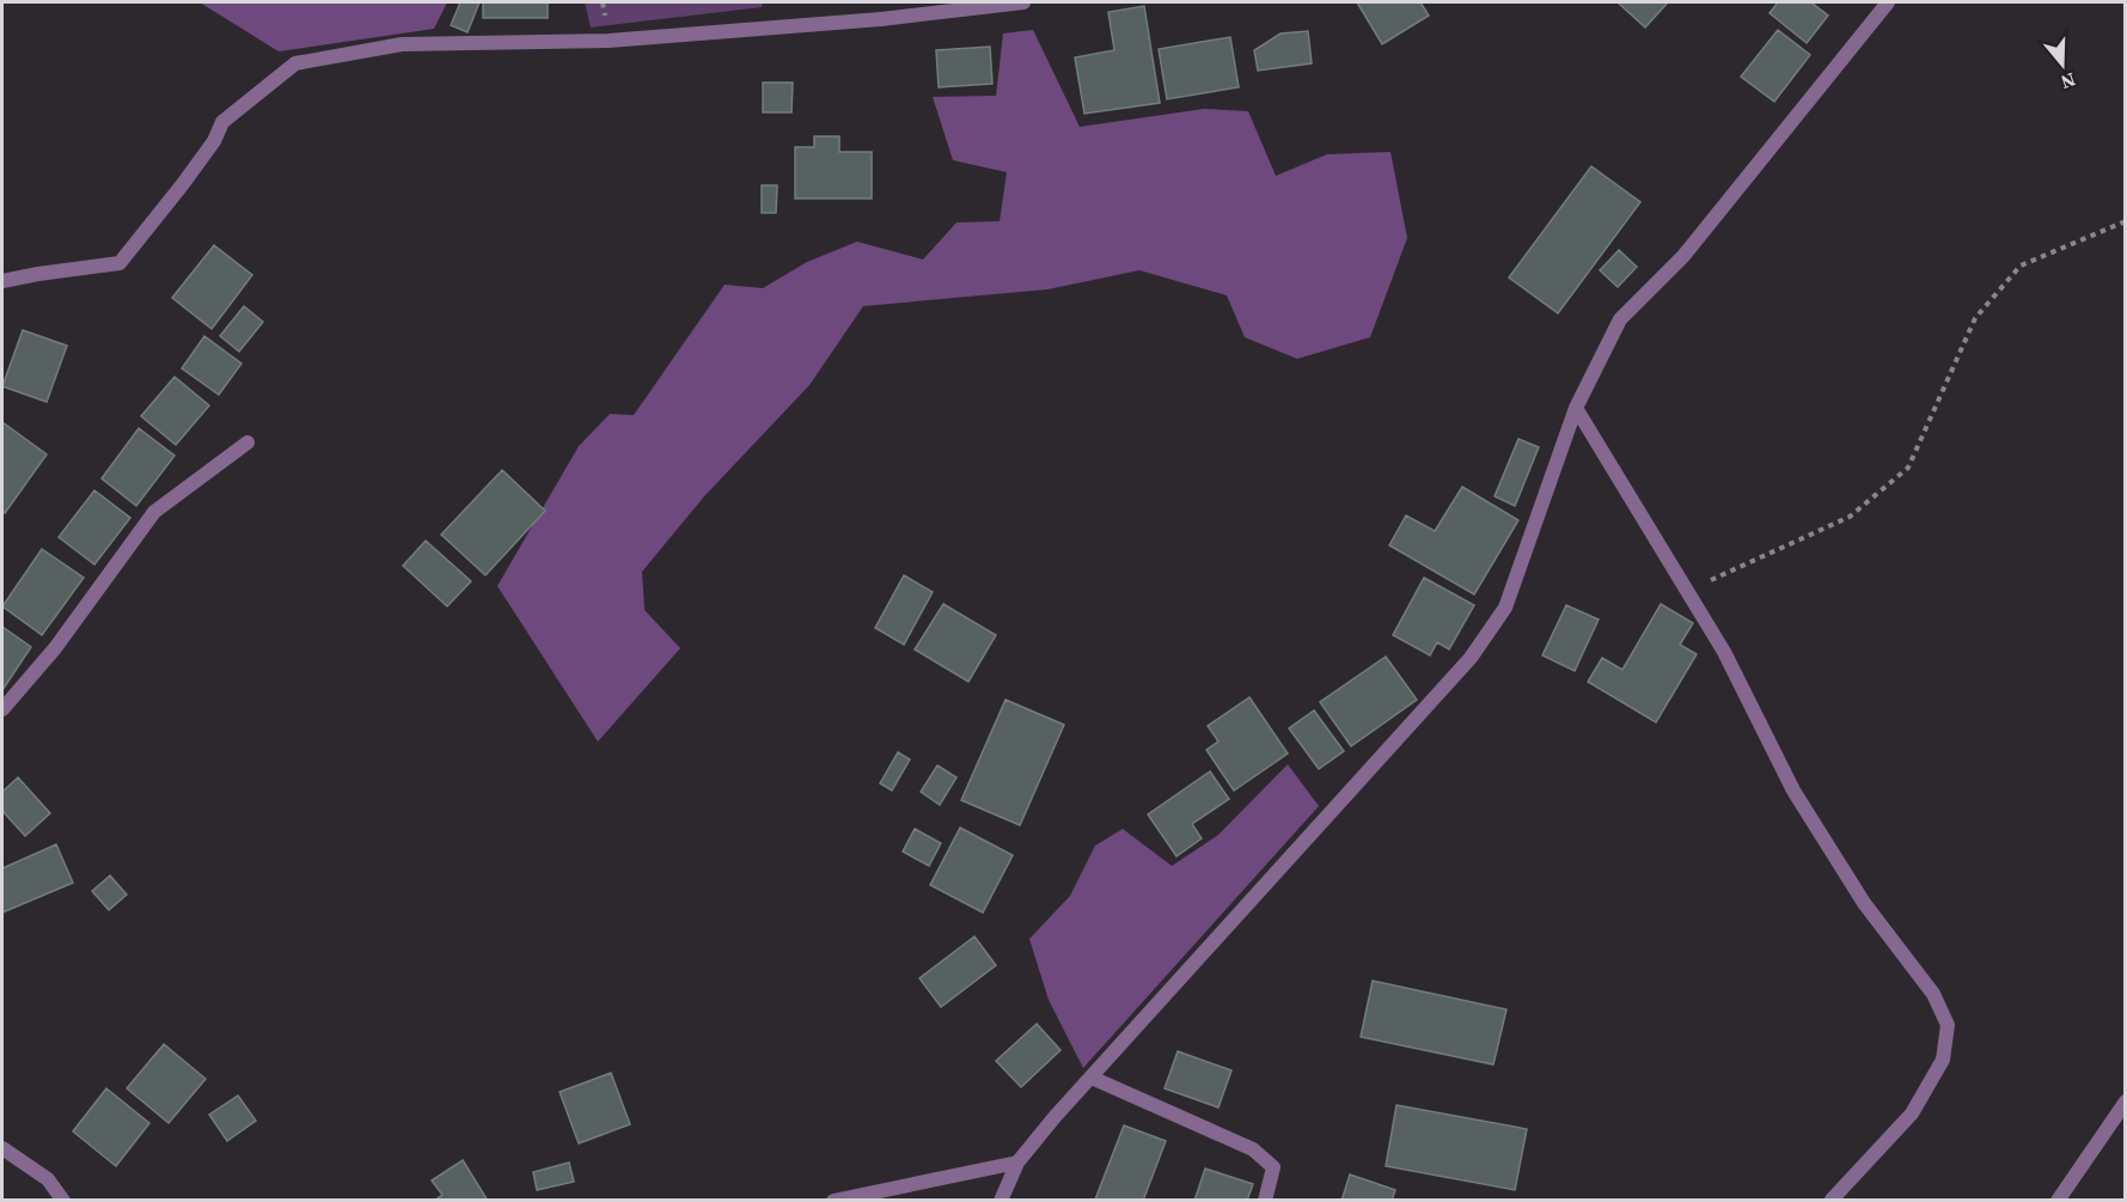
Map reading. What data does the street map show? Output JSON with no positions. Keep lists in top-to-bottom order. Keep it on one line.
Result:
{"north":"bottom"}
